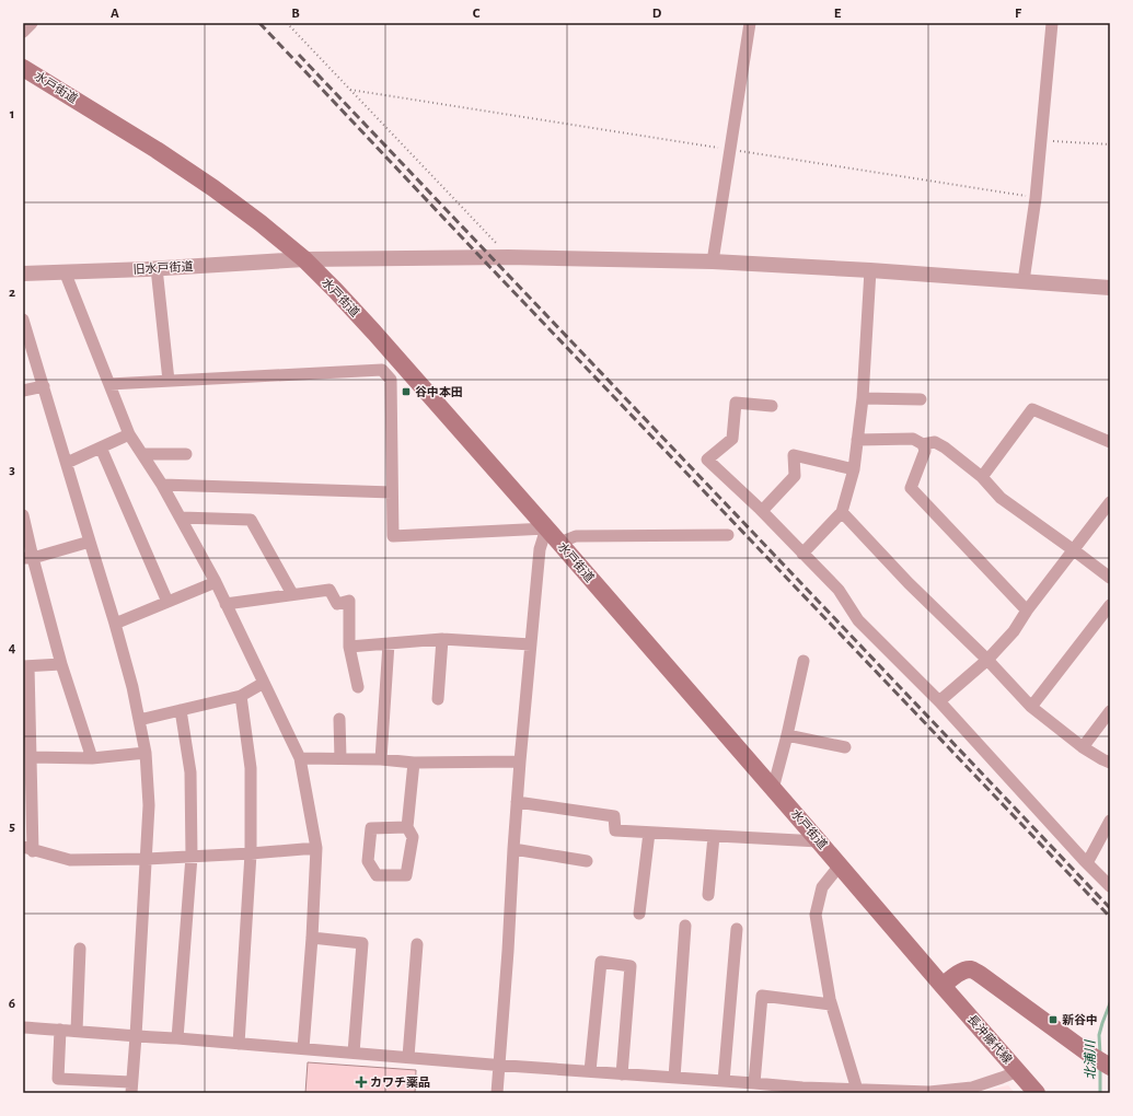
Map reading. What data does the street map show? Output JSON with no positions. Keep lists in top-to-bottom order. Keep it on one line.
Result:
{"streets":{"main road":["水戸街道","長沖藤代線"],"street":["旧水戸街道"]},"crossings":[["水戸街道","旧水戸街道"],["水戸街道","長沖藤代線"]],"water":["北浦川"],"places":{"transit":["谷中本田","新谷中"],"health":["カワチ薬品"]},"grid":{"columns":["A","B","C","D","E","F"],"rows":["1","2","3","4","5","6"]}}
